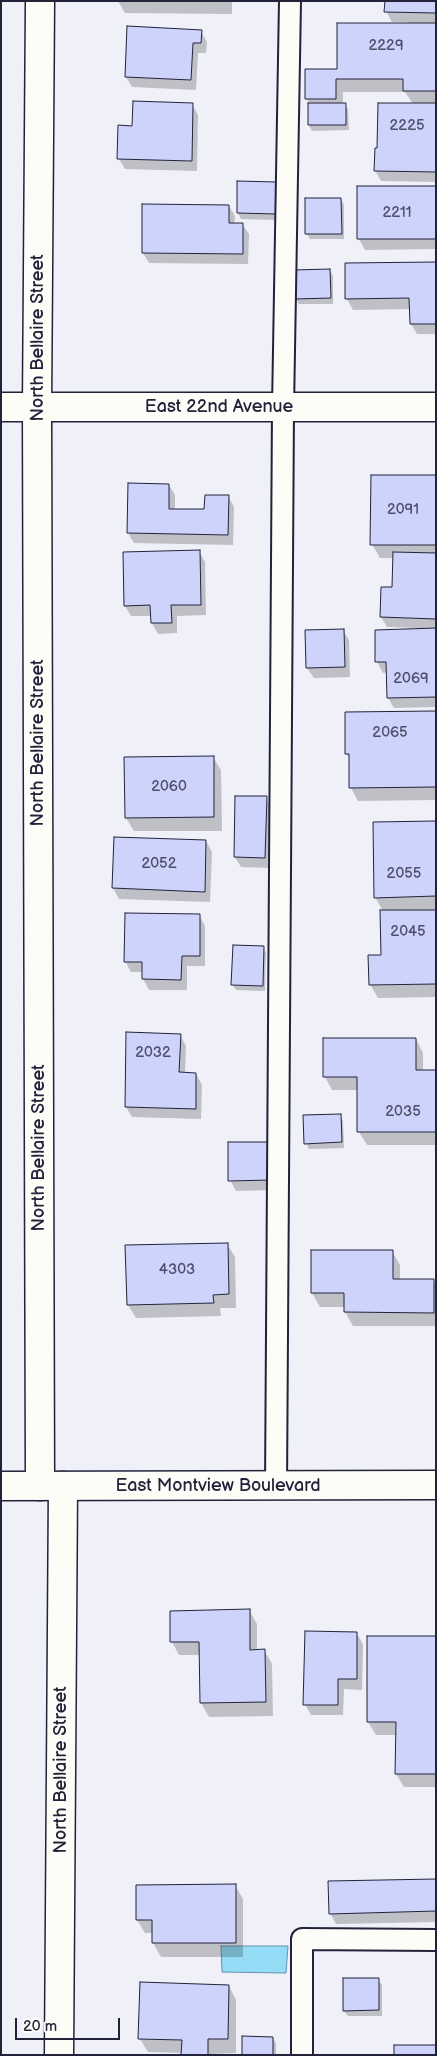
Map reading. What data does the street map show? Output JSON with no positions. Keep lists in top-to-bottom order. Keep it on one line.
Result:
{"streets":{"street":["North Bellaire Street","East 22nd Avenue","East Montview Boulevard"]},"crossings":[["North Bellaire Street","East 22nd Avenue"],["North Bellaire Street","East Montview Boulevard"]],"house_numbers":["2229","2225","2211","2091","2069","2065","2060","2052","2055","2045","2032","2035","4303"],"scale_bar":"20 m"}
